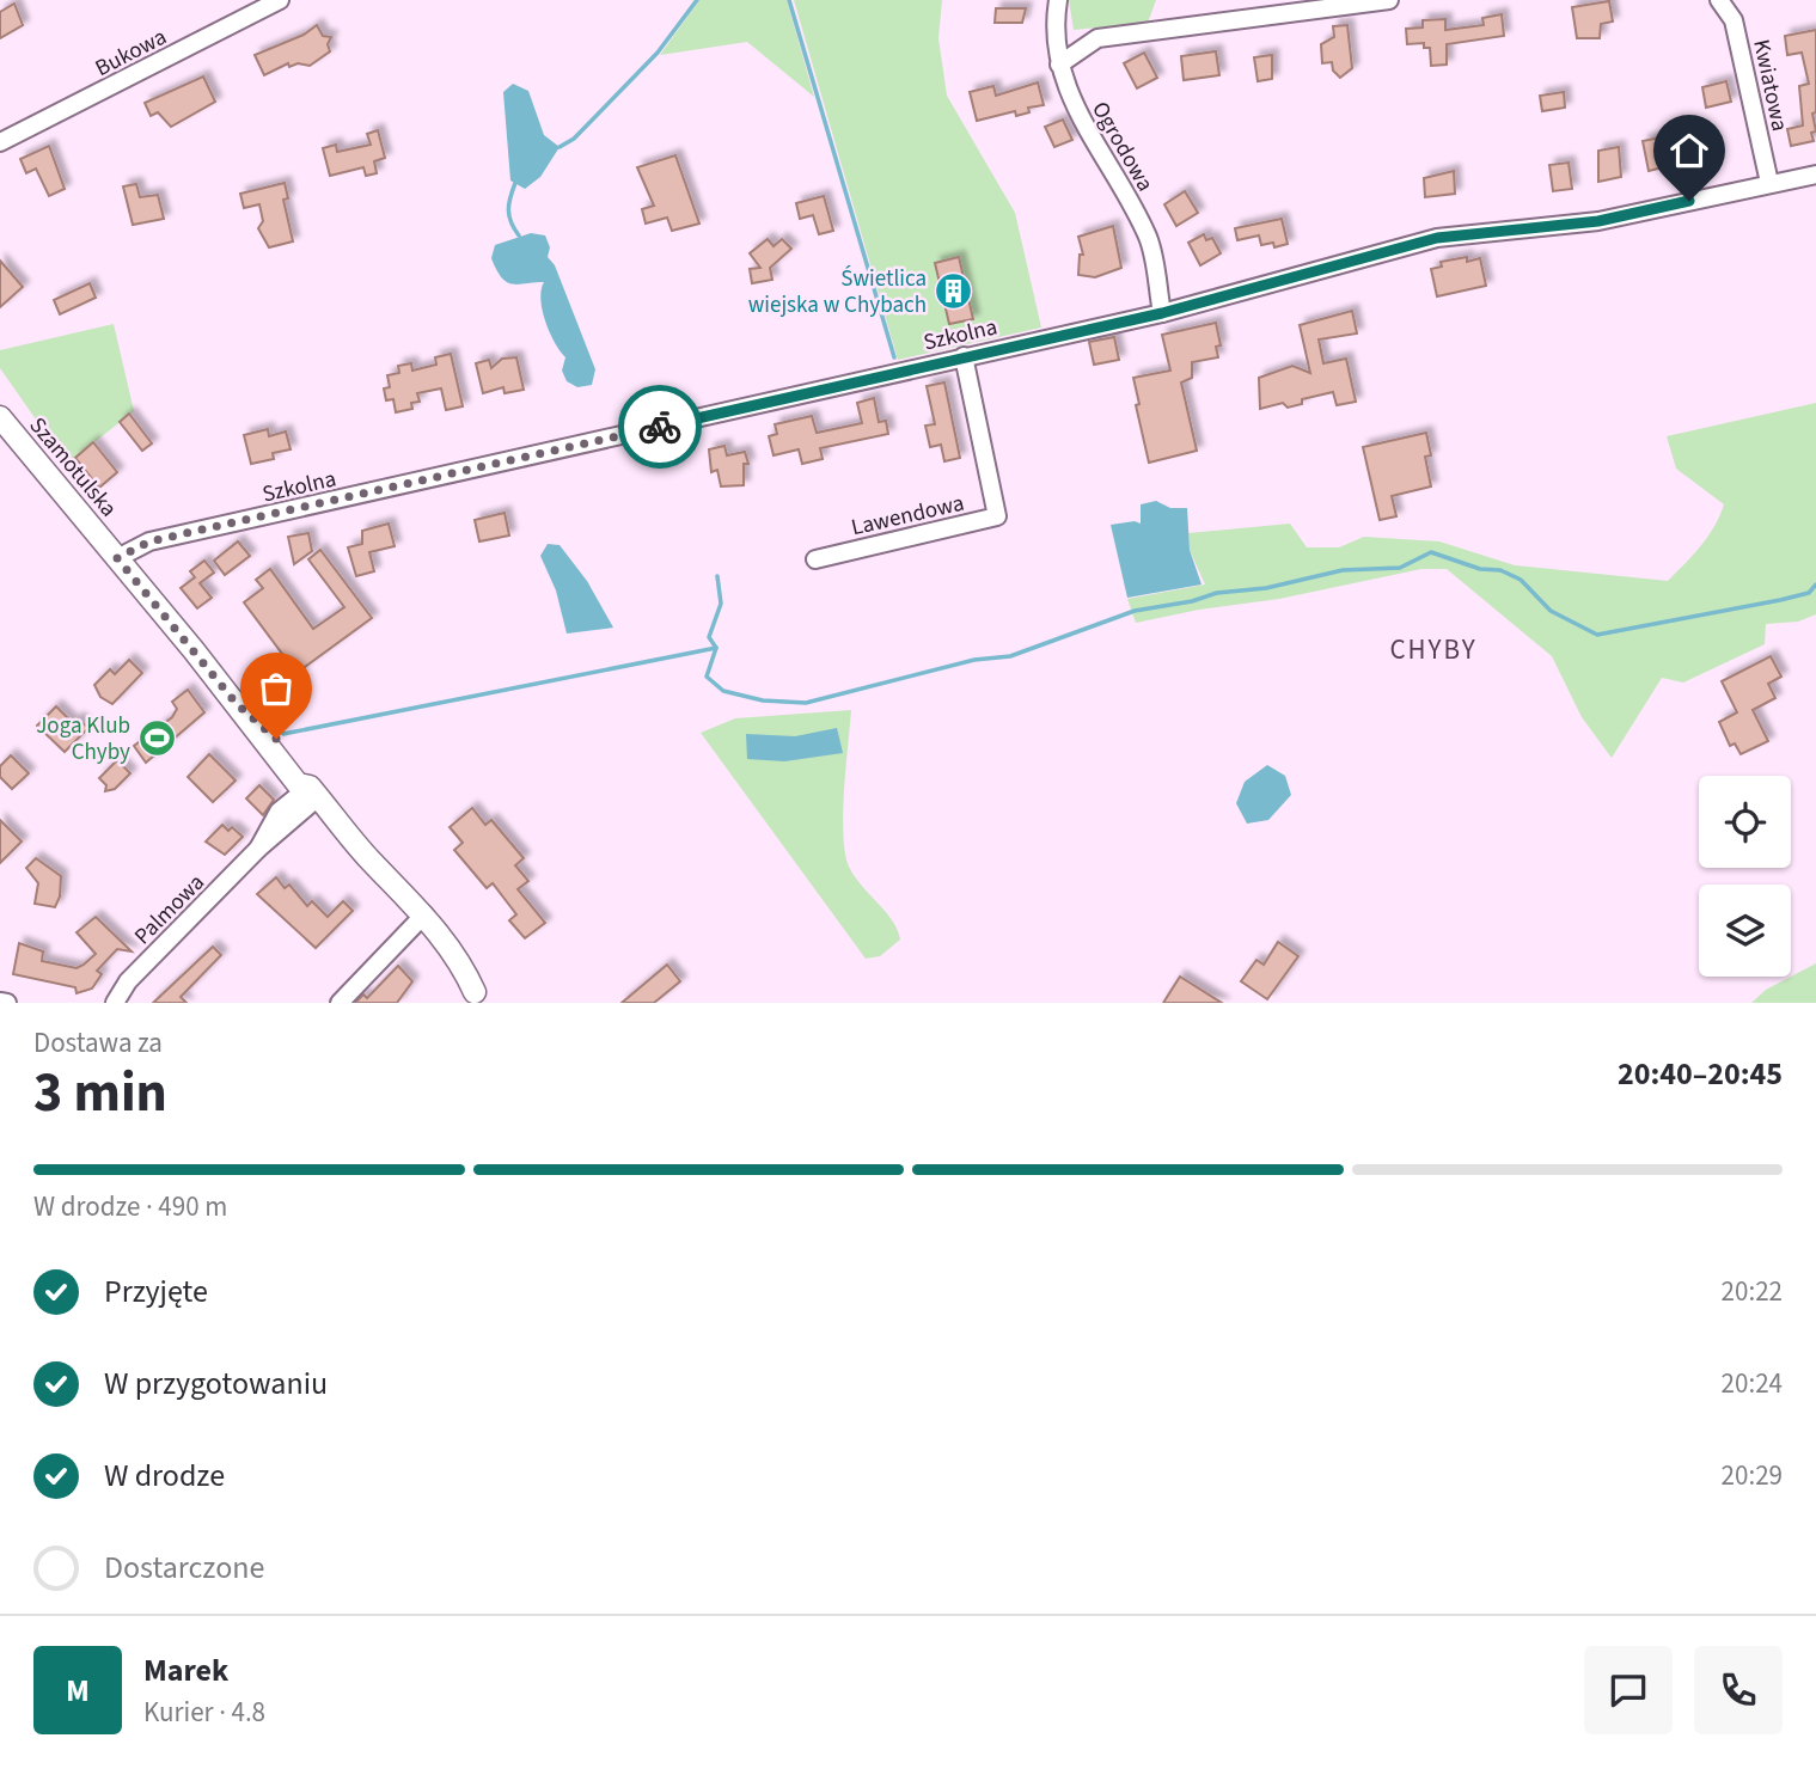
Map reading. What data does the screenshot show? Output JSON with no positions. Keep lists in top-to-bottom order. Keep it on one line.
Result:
{"streets":{"street":["Bukowa","Kwiatowa","Ogrodowa","Szkolna","Szamotulska","Lawendowa","Palmowa"]},"crossings":[["Kwiatowa","Szkolna"],["Ogrodowa","Szkolna"],["Szkolna","Szamotulska"],["Szkolna","Lawendowa"],["Szamotulska","Palmowa"]],"districts":["CHYBY"],"places":{"building":["Świetlica wiejska w Chybach"],"sports":["Joga Klub Chyby"]},"page":{"heading":["3 min","Dostawa za","20:40–20:45"],"panel":["Marek","Kurier · 4.8"],"bar":"W drodze · 490 m","list":[["Przyjęte","20:22"],["W przygotowaniu","20:24"],["W drodze","20:29"],"Dostarczone"],"round":"M"}}
